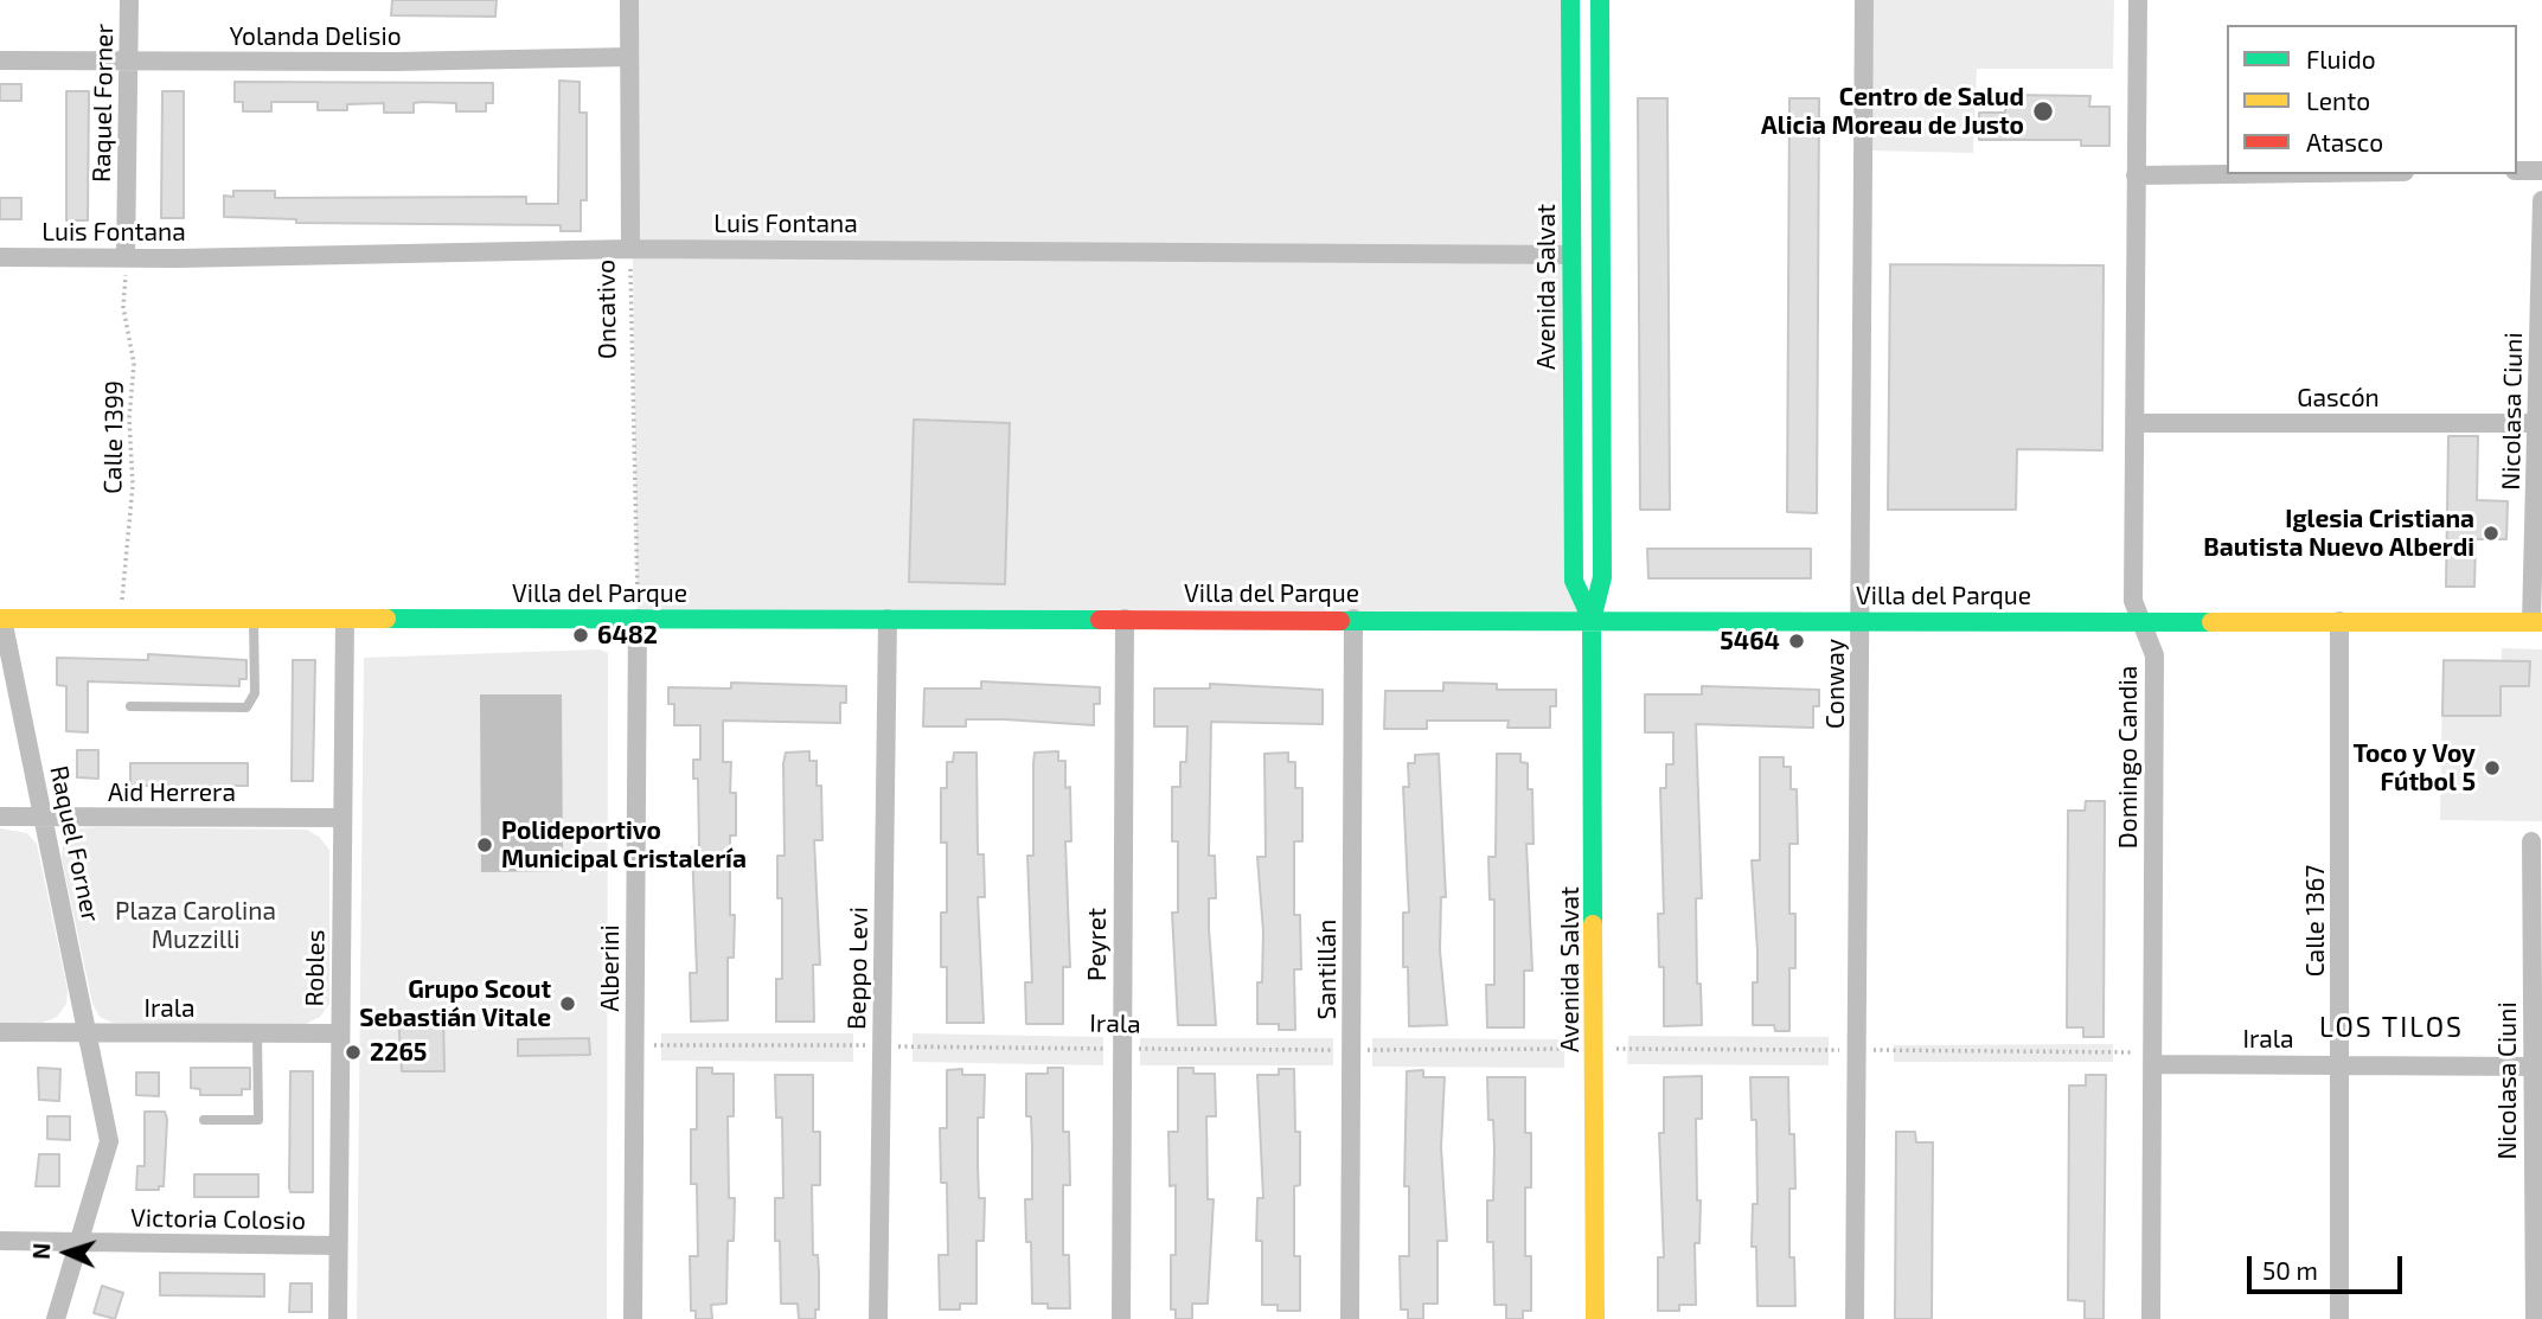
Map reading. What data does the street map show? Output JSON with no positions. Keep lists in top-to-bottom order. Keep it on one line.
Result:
{"streets":{"street":["Yolanda Delisio","Raquel Forner","Luis Fontana","Avenida Salvat","Oncativo","Gascón","Nicolasa Ciuni","Villa del Parque","Conway","Domingo Candia","Aid Herrera","Calle 1367","Peyret","Robles","Alberini","Beppo Levi","Santillán","Irala","Victoria Colosio"],"path":["Calle 1399"]},"crossings":[["Yolanda Delisio","Raquel Forner"],["Yolanda Delisio","Oncativo"],["Raquel Forner","Luis Fontana"],["Raquel Forner","Calle 1399"],["Raquel Forner","Villa del Parque"],["Raquel Forner","Aid Herrera"],["Raquel Forner","Irala"],["Raquel Forner","Victoria Colosio"],["Luis Fontana","Avenida Salvat"],["Luis Fontana","Oncativo"],["Luis Fontana","Calle 1399"],["Avenida Salvat","Villa del Parque"],["Avenida Salvat","Irala"],["Oncativo","Villa del Parque"],["Oncativo","Alberini"],["Gascón","Nicolasa Ciuni"],["Gascón","Domingo Candia"],["Nicolasa Ciuni","Villa del Parque"],["Nicolasa Ciuni","Irala"],["Calle 1399","Villa del Parque"],["Villa del Parque","Conway"],["Villa del Parque","Domingo Candia"],["Villa del Parque","Calle 1367"],["Villa del Parque","Peyret"],["Villa del Parque","Robles"],["Villa del Parque","Alberini"],["Villa del Parque","Beppo Levi"],["Villa del Parque","Santillán"],["Domingo Candia","Irala"],["Aid Herrera","Robles"],["Calle 1367","Irala"],["Peyret","Irala"],["Robles","Irala"],["Robles","Victoria Colosio"],["Alberini","Irala"],["Beppo Levi","Irala"],["Santillán","Irala"]],"districts":["LOS TILOS"],"parks":["Plaza Carolina Muzzilli"],"places":["Centro de Salud Alicia Moreau de Justo","Iglesia Cristiana Bautista Nuevo Alberdi","6482","5464","Toco y Voy Fútbol 5","Polideportivo Municipal Cristalería","Grupo Scout Sebastián Vitale","2265"],"legend":["Fluido","Lento","Atasco"],"scale_bar":"50 m","north":"left"}
